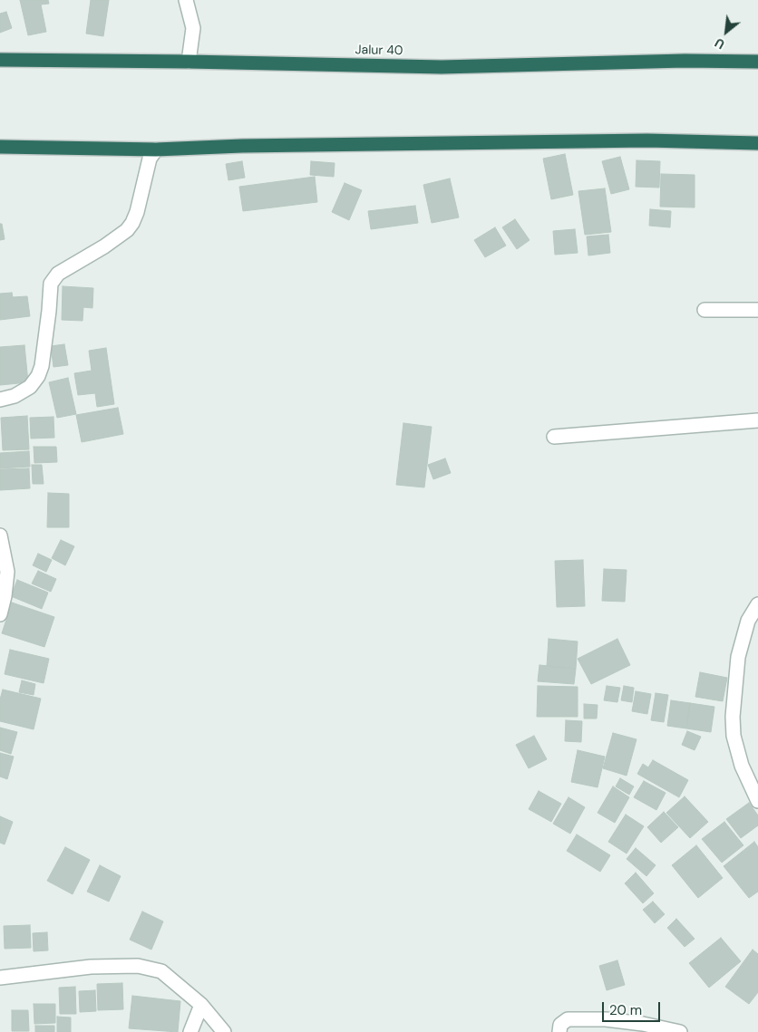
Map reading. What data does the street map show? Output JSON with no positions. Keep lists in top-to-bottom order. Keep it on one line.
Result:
{"streets":{"highway":["Jalur 40"]},"scale_bar":"20 m","north":"bottom left"}
